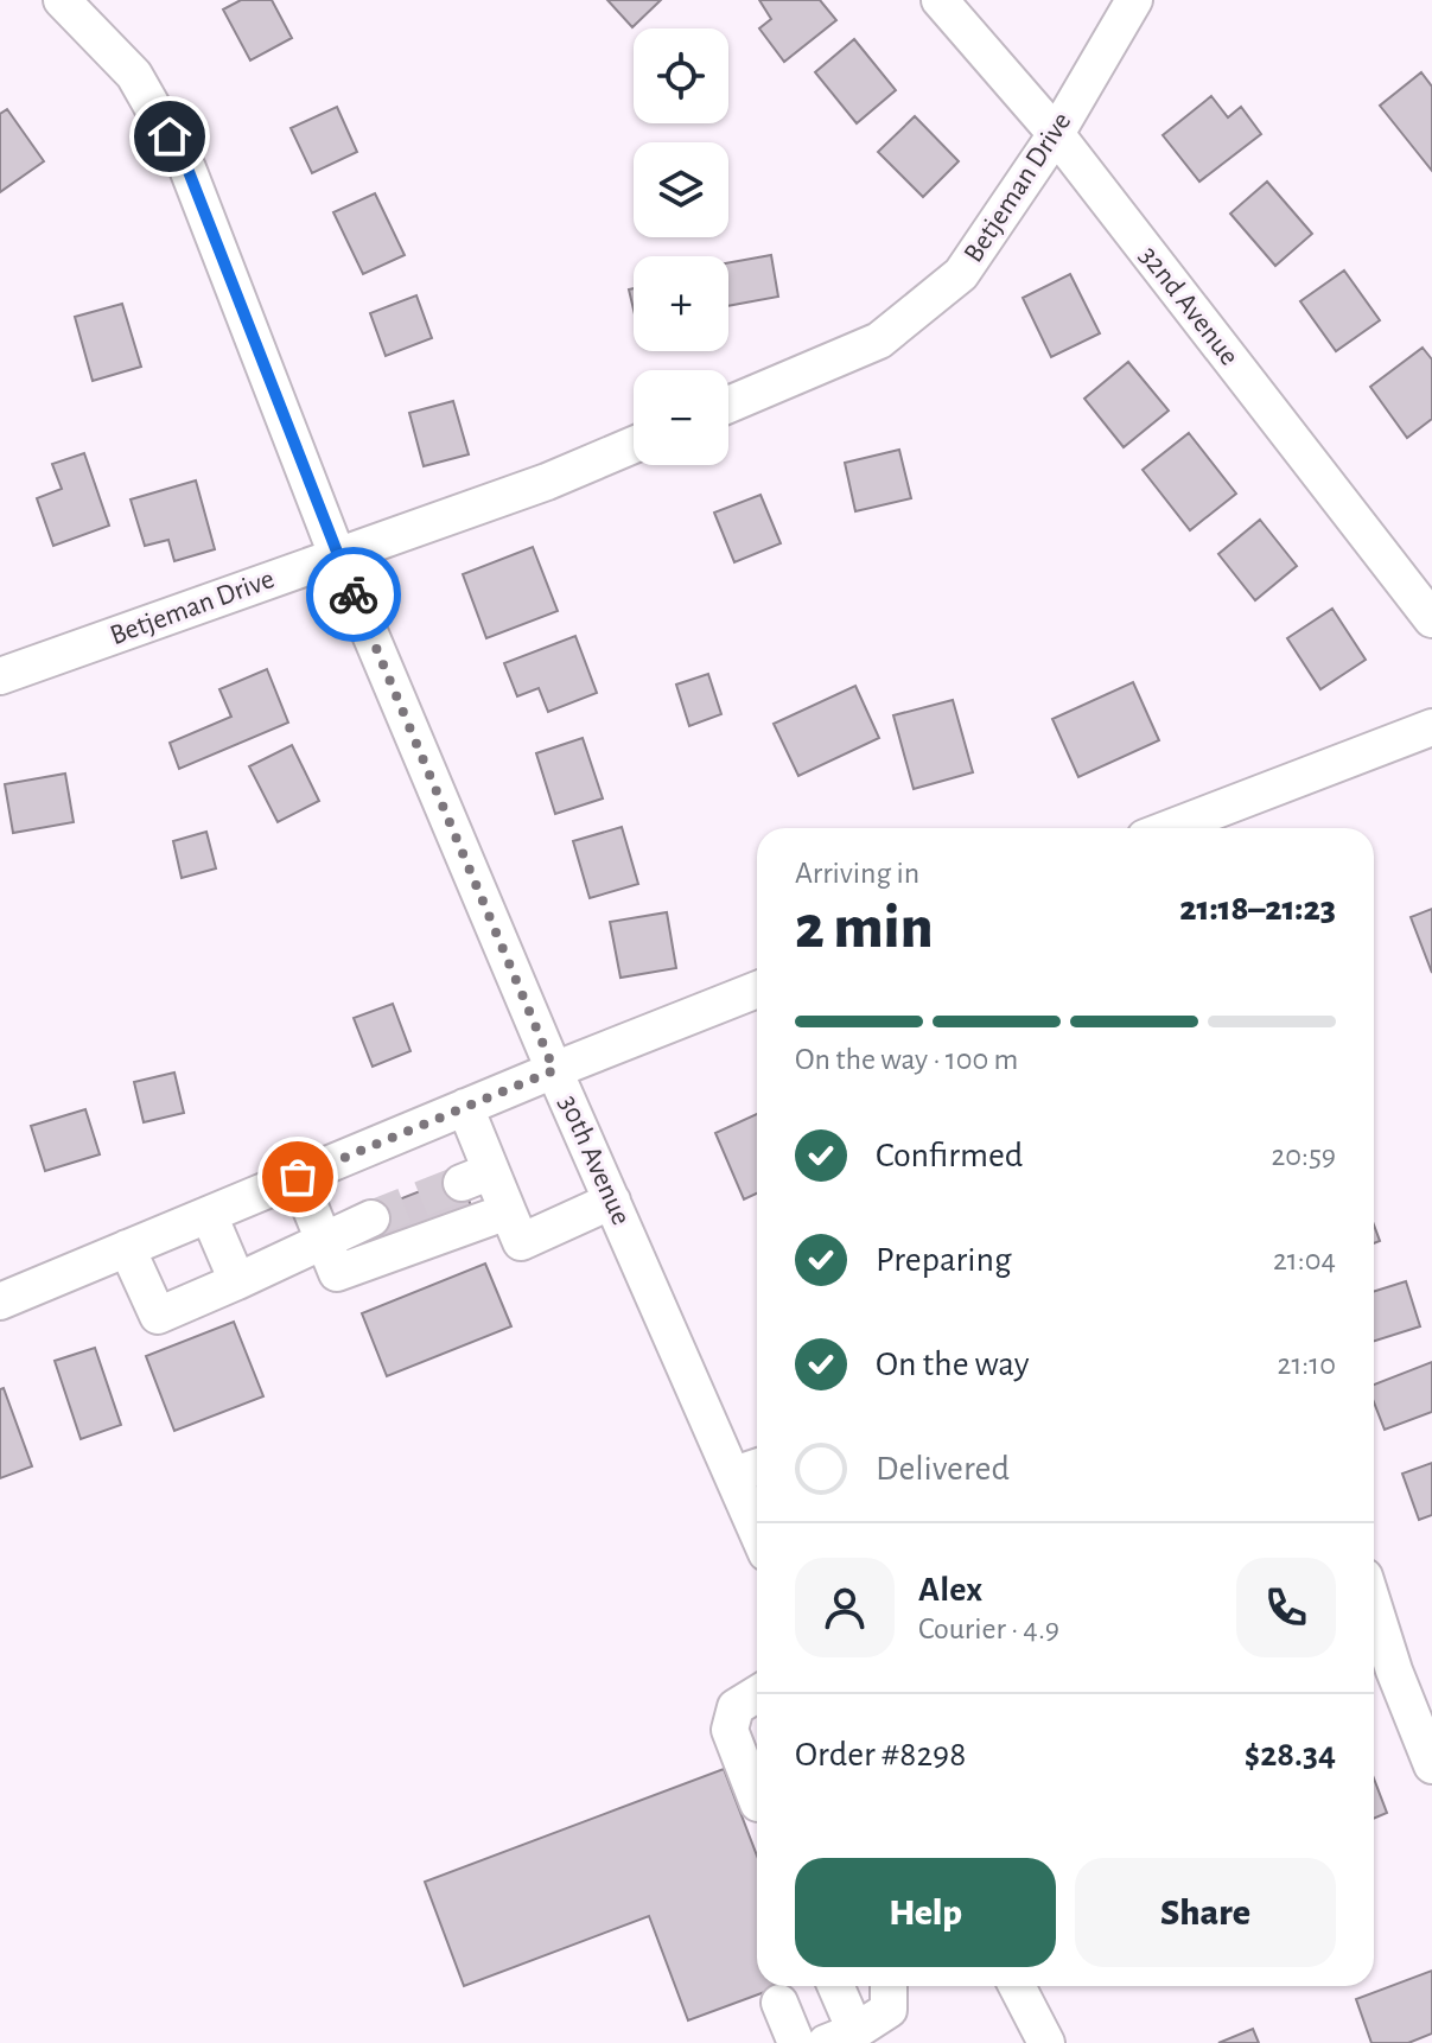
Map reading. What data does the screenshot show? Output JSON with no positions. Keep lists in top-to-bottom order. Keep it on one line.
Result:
{"streets":{"street":["Betjeman Drive","32nd Avenue","30th Avenue"]},"crossings":[["Betjeman Drive","32nd Avenue"],["Betjeman Drive","30th Avenue"]],"page":{"map_buttons":["+","−"],"heading":["2 min","Arriving in","21:18–21:23"],"panel":["Alex","Courier · 4.9","Order #8298","$28.34"],"bar":"On the way · 100 m","list":[["Confirmed","20:59"],["Preparing","21:04"],["On the way","21:10"],"Delivered"],"buttons":["Help","Share"]}}
